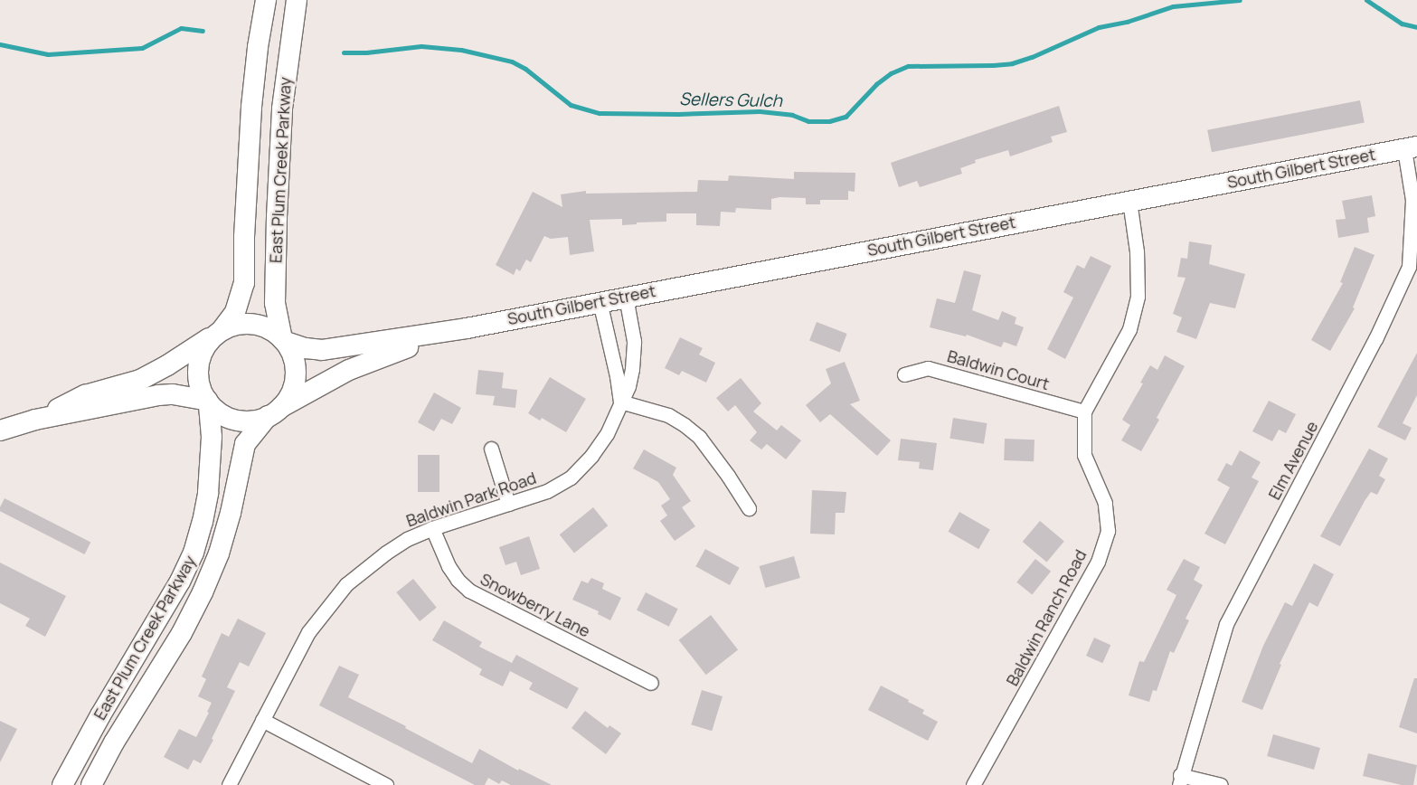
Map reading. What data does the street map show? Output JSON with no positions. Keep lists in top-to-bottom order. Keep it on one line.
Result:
{"streets":{"main road":["South Gilbert Street","East Plum Creek Parkway"],"street":["Baldwin Court","Elm Avenue","Baldwin Park Road","Snowberry Lane","Baldwin Ranch Road"]},"crossings":[["South Gilbert Street","East Plum Creek Parkway"],["South Gilbert Street","Elm Avenue"],["South Gilbert Street","Baldwin Park Road"],["South Gilbert Street","Baldwin Ranch Road"],["Baldwin Court","Baldwin Ranch Road"],["Baldwin Park Road","Snowberry Lane"]],"water":["Sellers Gulch"]}
